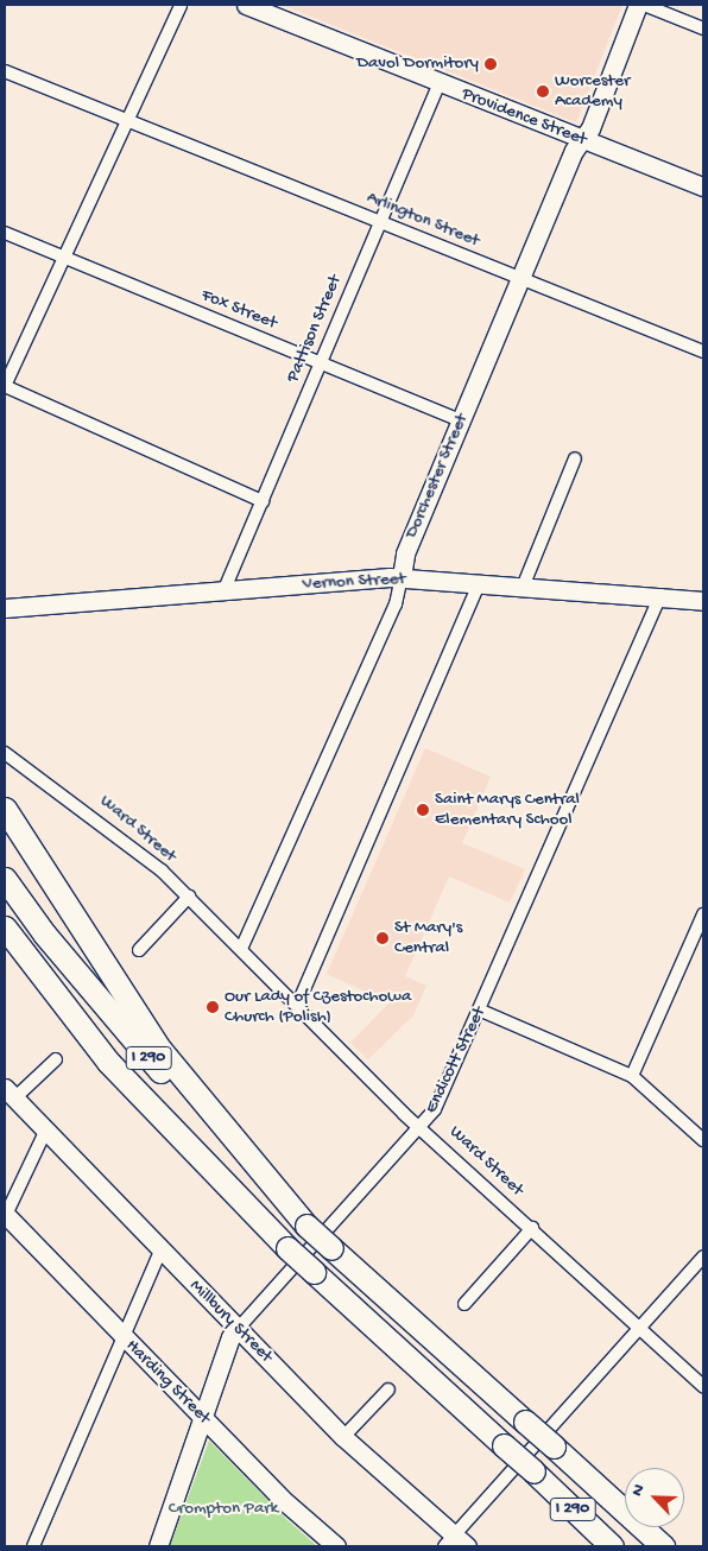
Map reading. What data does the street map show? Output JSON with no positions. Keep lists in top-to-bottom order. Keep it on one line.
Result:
{"streets":{"highway":["I 290"],"main road":["Providence Street","Dorchester Street","Vernon Street","Endicott Street","Millbury Street","Harding Street"],"street":["Arlington Street","Fox Street","Pattison Street","Ward Street"]},"crossings":[["Providence Street","Pattison Street"],["Providence Street","Dorchester Street"],["Arlington Street","Pattison Street"],["Arlington Street","Dorchester Street"],["Fox Street","Pattison Street"],["Fox Street","Dorchester Street"],["Pattison Street","Vernon Street"],["Dorchester Street","Vernon Street"],["Dorchester Street","Ward Street"],["Vernon Street","Endicott Street"],["Ward Street","Endicott Street"],["Endicott Street","Millbury Street"],["Endicott Street","Harding Street"]],"parks":["Crompton Park"],"places":["Davol Dormitory","Worcester Academy","Saint Marys Central Elementary School","St Mary's Central","Our Lady of Czestochowa Church (Polish)"],"north":"top left"}
